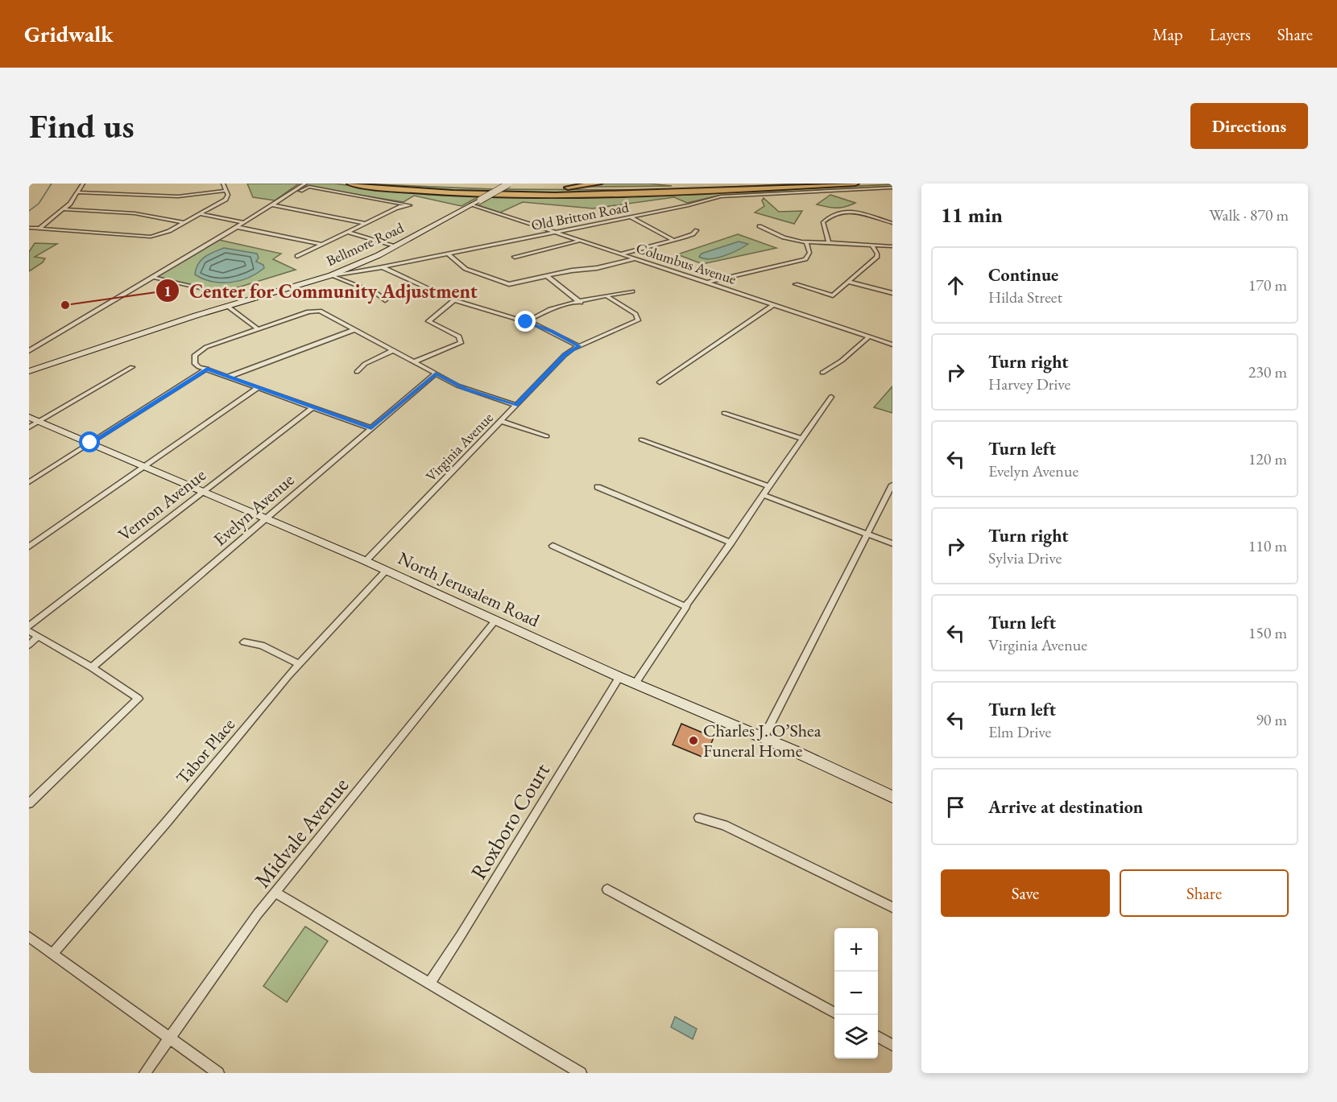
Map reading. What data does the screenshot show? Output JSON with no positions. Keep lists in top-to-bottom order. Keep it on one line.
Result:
{"streets":{"main road":["Bellmore Road","North Jerusalem Road"],"street":["Old Britton Road","Columbus Avenue","Virginia Avenue","Vernon Avenue","Evelyn Avenue","Tabor Place","Roxboro Court","Midvale Avenue"]},"crossings":[["Old Britton Road","Bellmore Road"],["Old Britton Road","Columbus Avenue"],["Bellmore Road","Columbus Avenue"],["Virginia Avenue","North Jerusalem Road"],["Vernon Avenue","North Jerusalem Road"],["Evelyn Avenue","North Jerusalem Road"],["North Jerusalem Road","Tabor Place"],["North Jerusalem Road","Roxboro Court"],["North Jerusalem Road","Midvale Avenue"]],"places":["Center for Community Adjustment","Charles J. O’Shea Funeral Home"],"page":{"header":"Gridwalk","nav":["Map","Layers","Share"],"buttons":["Directions",["Save","Share"]],"title":"Find us","heading":["11 min","Walk · 870 m"],"list":[["Continue","Hilda Street","170 m"],["Turn right","Harvey Drive","230 m"],["Turn left","Evelyn Avenue","120 m"],["Turn right","Sylvia Drive","110 m"],["Turn left","Virginia Avenue","150 m"],["Turn left","Elm Drive","90 m"],"Arrive at destination"],"map_buttons":["+","−"]}}
